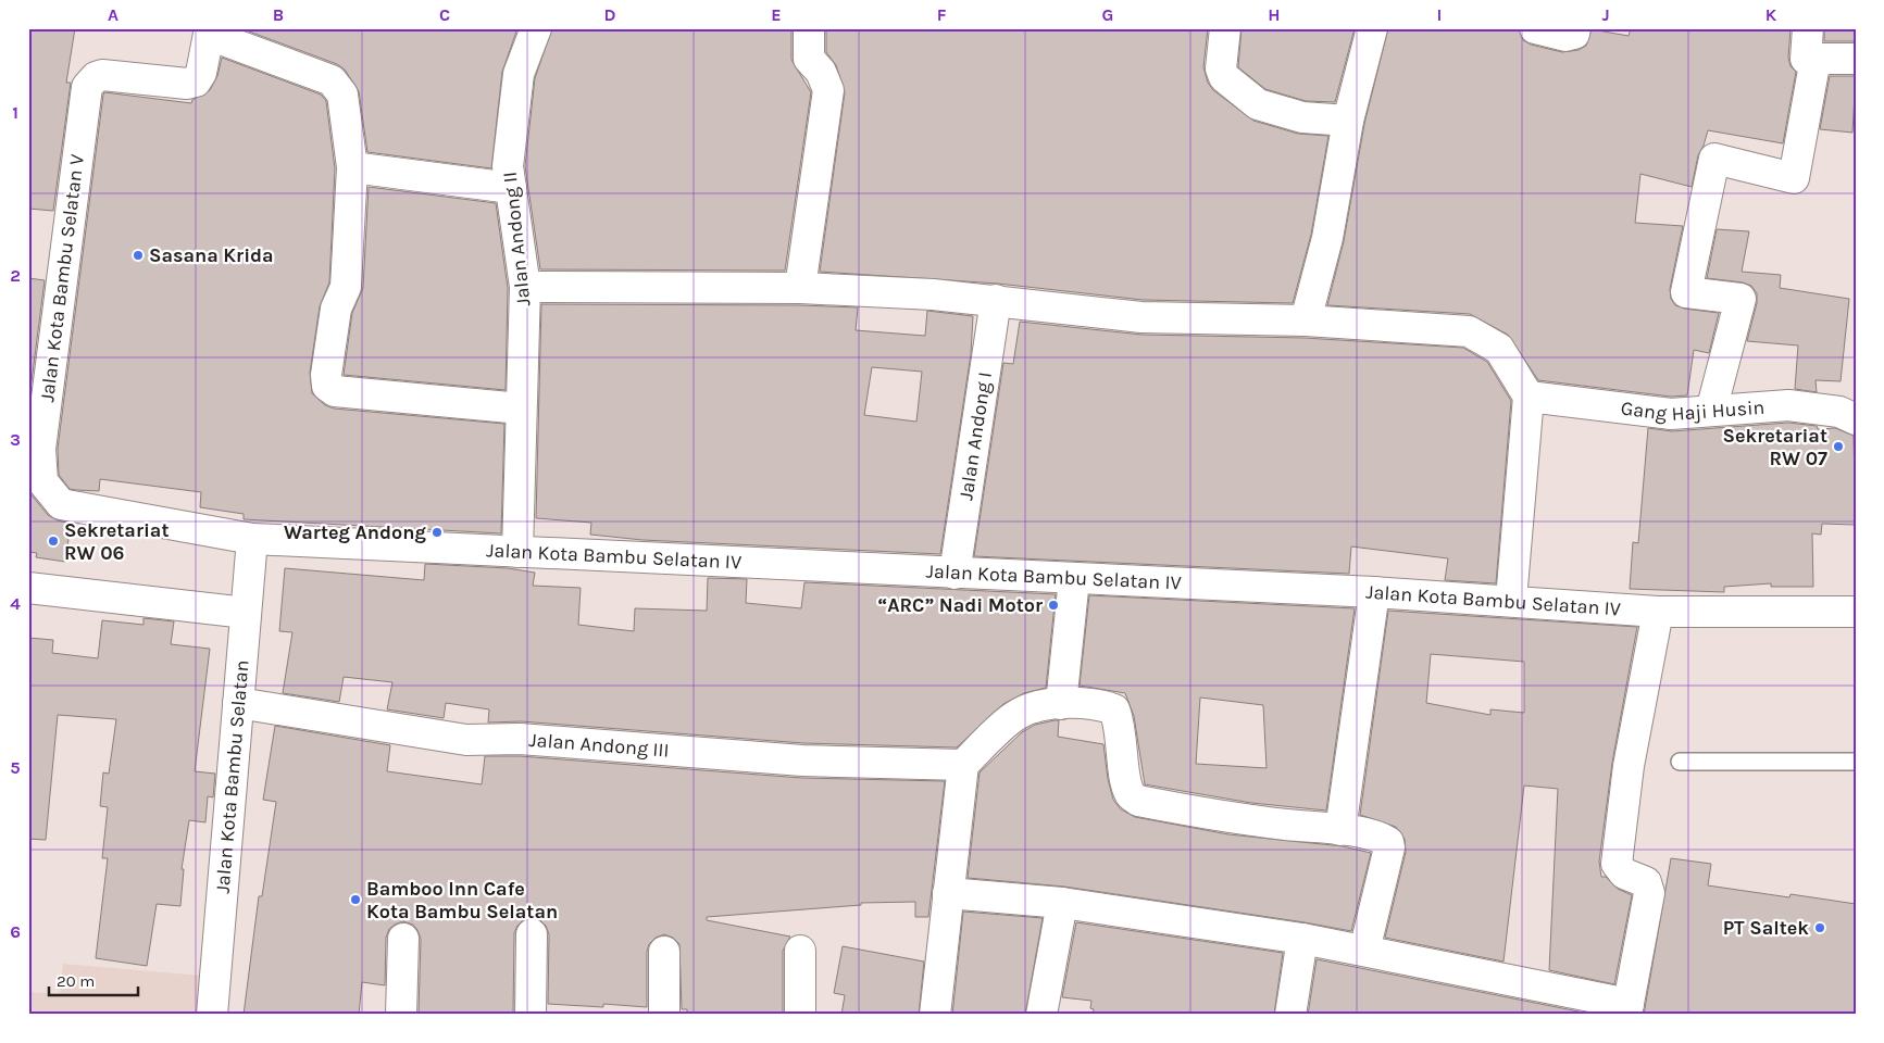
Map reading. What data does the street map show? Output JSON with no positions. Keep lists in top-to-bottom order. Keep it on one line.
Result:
{"streets":{"street":["Jalan Andong II","Jalan Kota Bambu Selatan V","Gang Haji Husin","Jalan Andong I","Jalan Kota Bambu Selatan IV","Jalan Andong III","Jalan Kota Bambu Selatan"]},"crossings":[["Jalan Andong II","Jalan Kota Bambu Selatan IV"],["Jalan Kota Bambu Selatan V","Jalan Kota Bambu Selatan IV"],["Jalan Kota Bambu Selatan V","Jalan Kota Bambu Selatan"],["Jalan Andong I","Jalan Kota Bambu Selatan IV"],["Jalan Kota Bambu Selatan IV","Jalan Kota Bambu Selatan"],["Jalan Andong III","Jalan Kota Bambu Selatan"]],"places":["Sasana Krida","Sekretariat RW 07","Warteg Andong","Sekretariat RW 06","“ARC” Nadi Motor","Bamboo Inn Cafe Kota Bambu Selatan","PT Saltek"],"scale_bar":"20 m","grid":{"columns":["A","B","C","D","E","F","G","H","I","J","K"],"rows":["1","2","3","4","5","6"]}}
